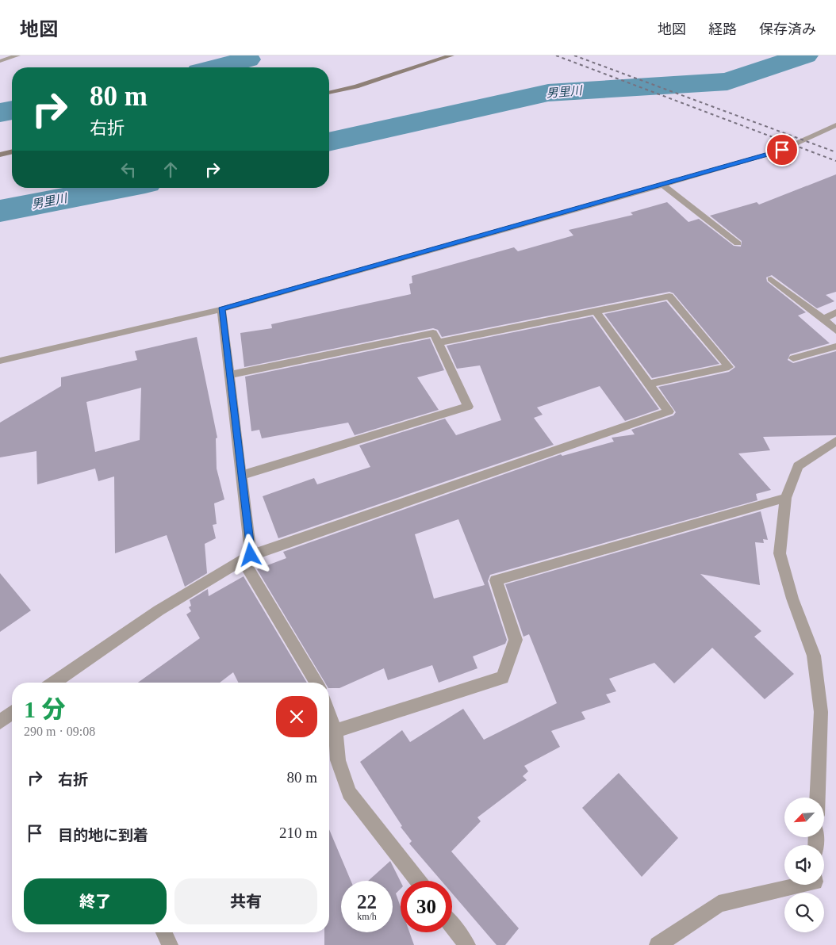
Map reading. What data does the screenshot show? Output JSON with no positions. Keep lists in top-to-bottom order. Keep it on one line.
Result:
{"water":["男里川"],"north":"bottom left","page":{"header":"地図","nav":["地図","経路","保存済み"],"turn":["80 m","右折"],"heading":["1 分","290 m · 09:08"],"list":[{"name":"右折","value":"80 m"},{"name":"目的地に到着","value":"210 m"}],"buttons":["終了","共有"],"speed":"22 km/h","limit":"30"}}
